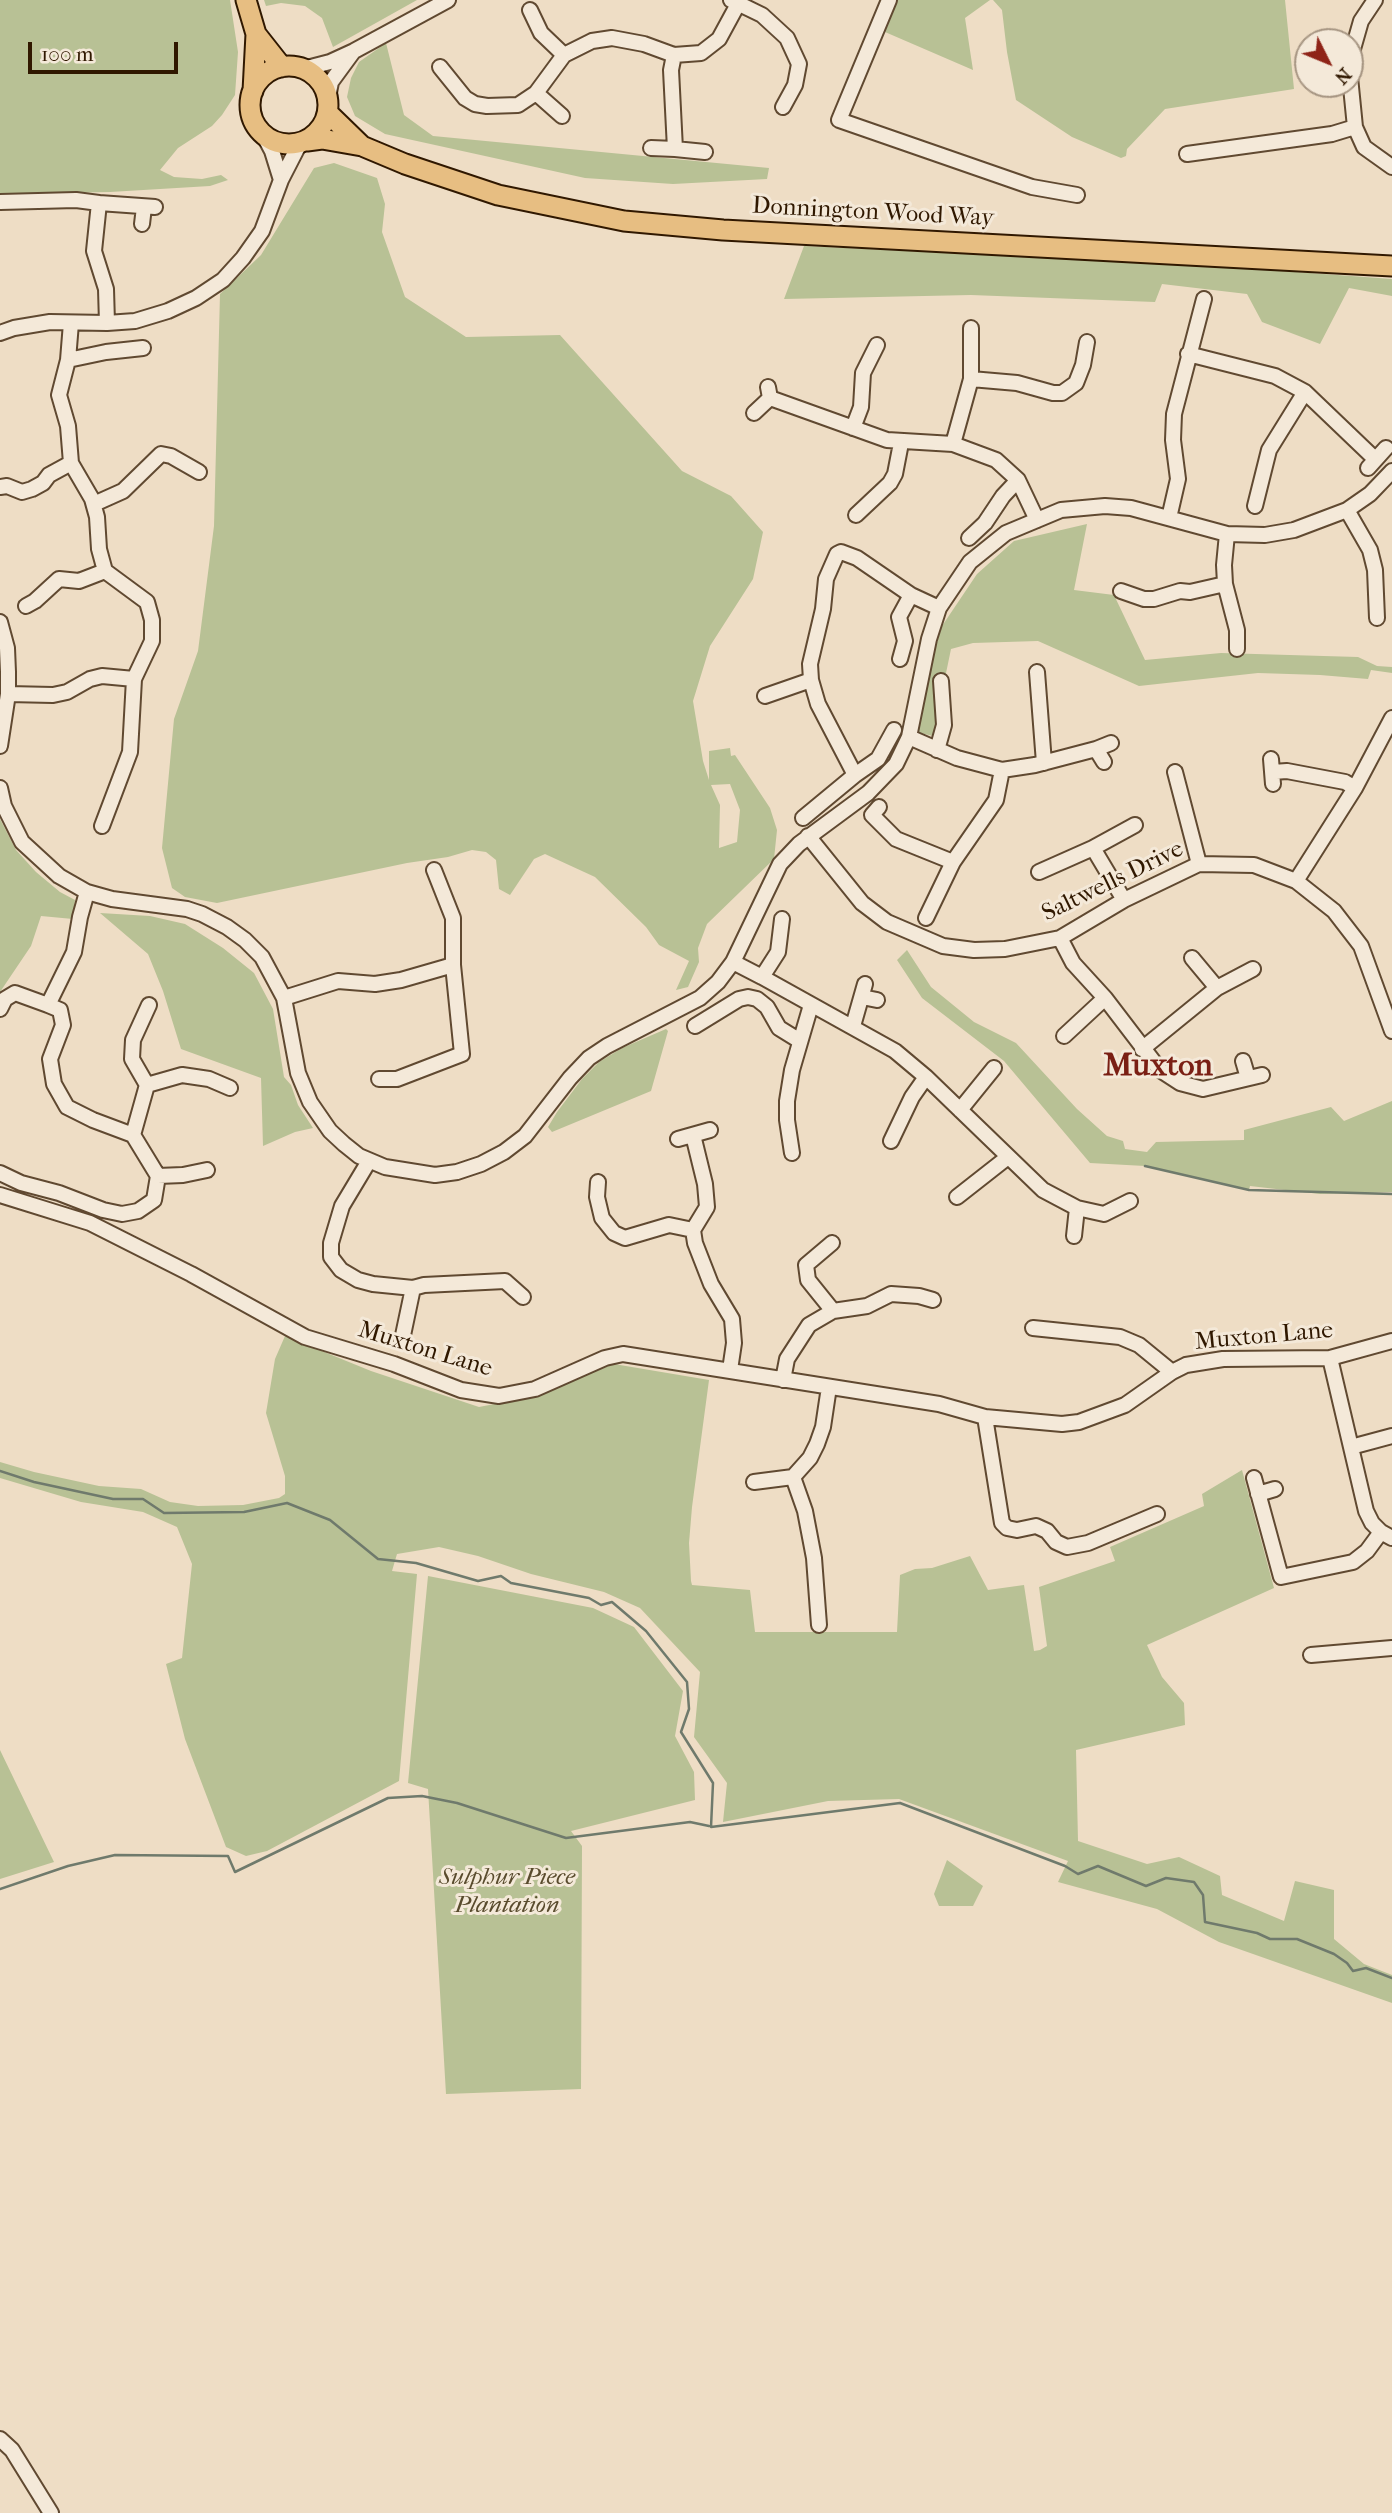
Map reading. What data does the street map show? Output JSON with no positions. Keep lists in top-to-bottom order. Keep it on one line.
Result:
{"streets":{"main road":["Donnington Wood Way"],"street":["Saltwells Drive","Muxton Lane"]},"districts":["Muxton"],"parks":["Sulphur Piece Plantation"],"scale_bar":"100 m","north":"bottom right"}
